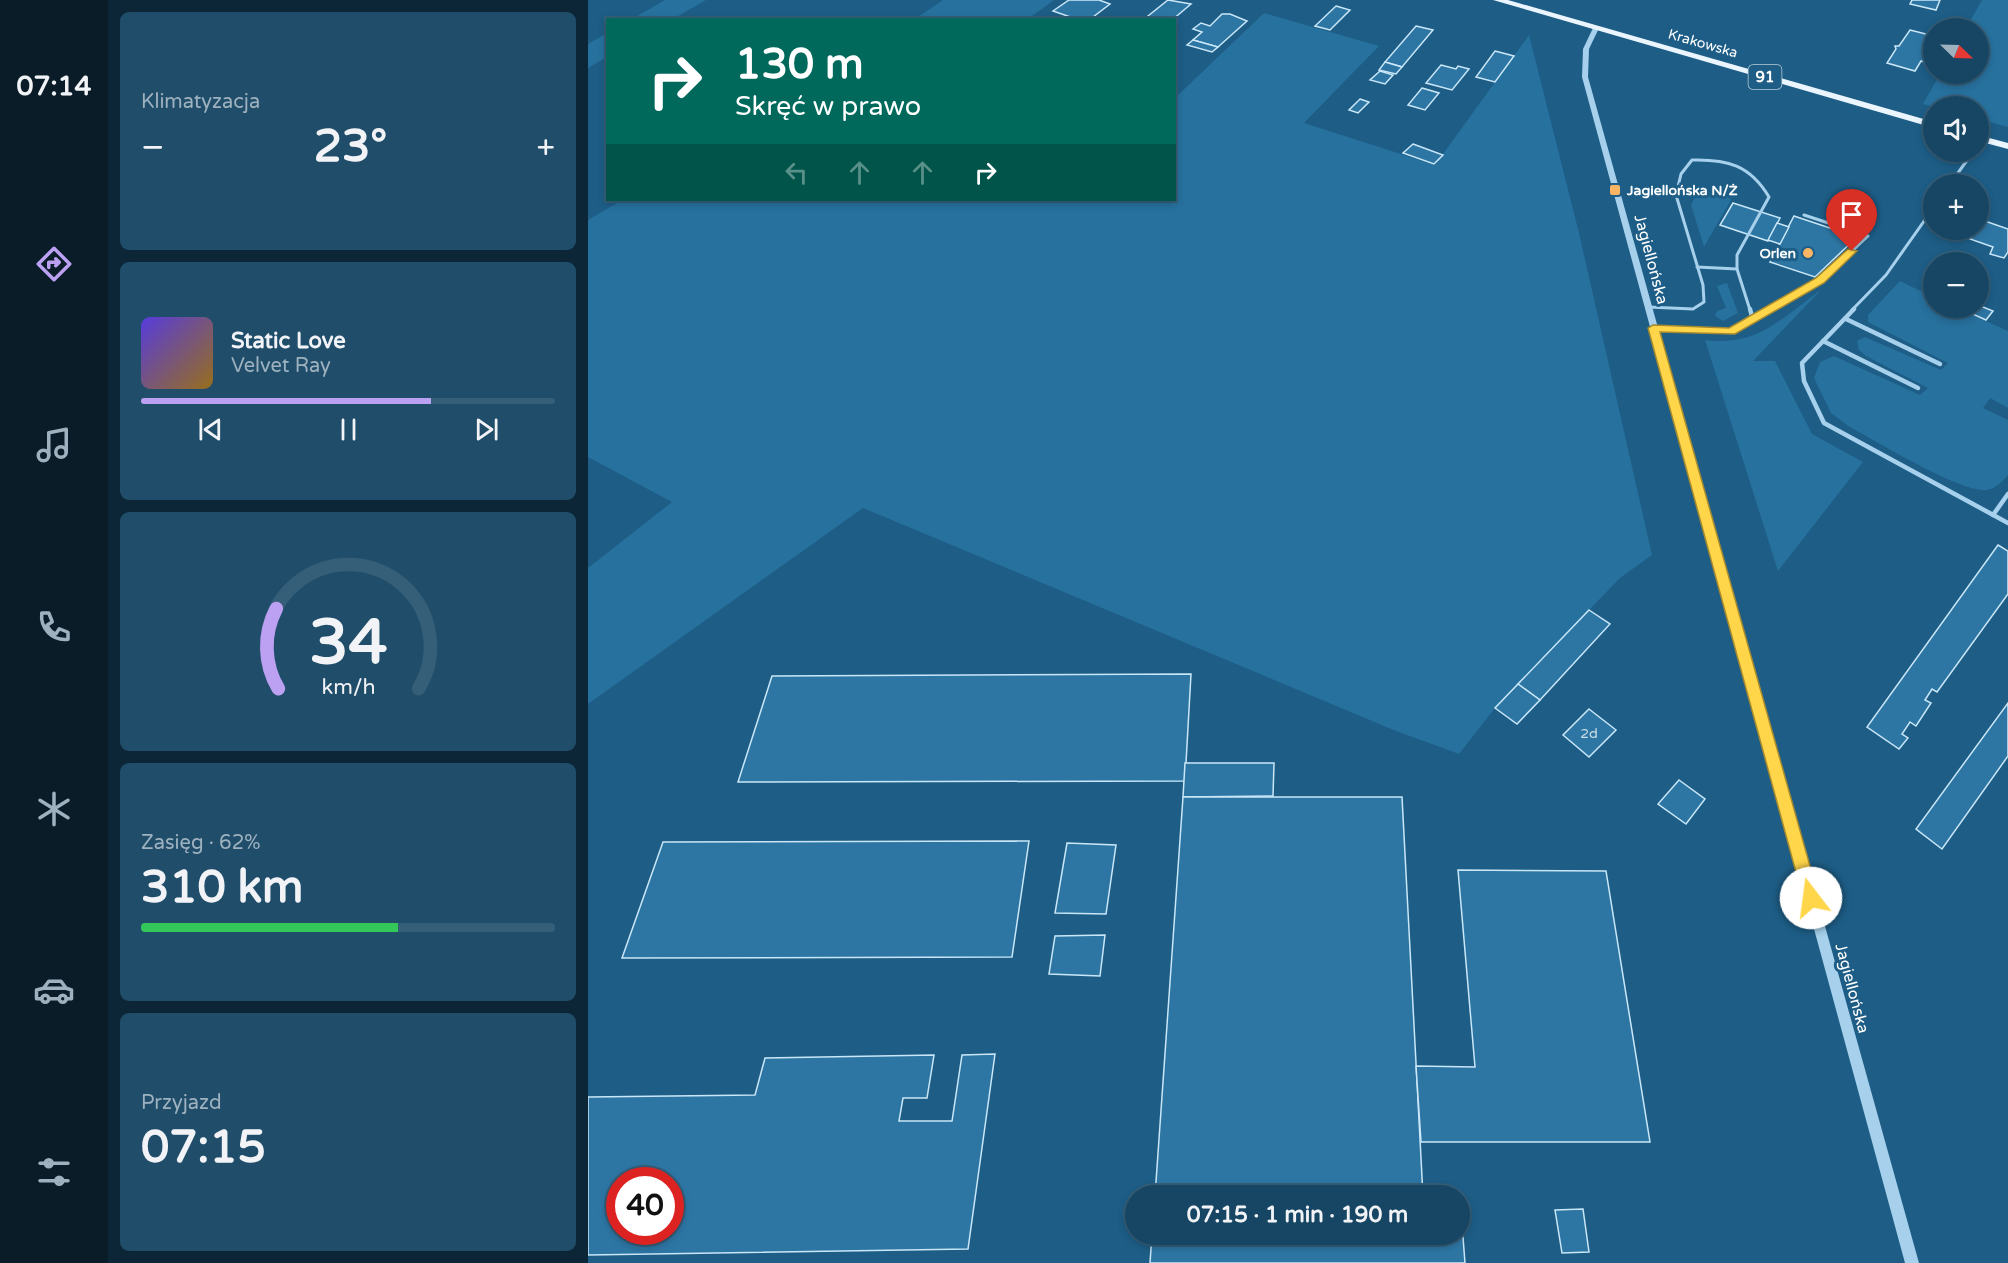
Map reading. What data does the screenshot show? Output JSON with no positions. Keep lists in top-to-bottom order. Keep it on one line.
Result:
{"streets":{"main road":["Krakowska","91"],"street":["Jagiellońska"]},"crossings":[["Krakowska","Jagiellońska"]],"places":{"transit":["Jagiellońska N/Ż"],"other":["Orlen"]},"house_numbers":["2d"],"north":"bottom right","page":{"tabs":"07:14","tile":["Klimatyzacja",["Zasięg · 62%","310 km"],["Przyjazd","07:15"]],"map_buttons":["+","−"],"turn":["130 m","Skręć w prawo"],"heat":["−","23°","+"],"song":["Static Love","Velvet Ray"],"limit":"40","trip":"07:15 · 1 min · 190 m","gauge":["34","km/h"]}}
